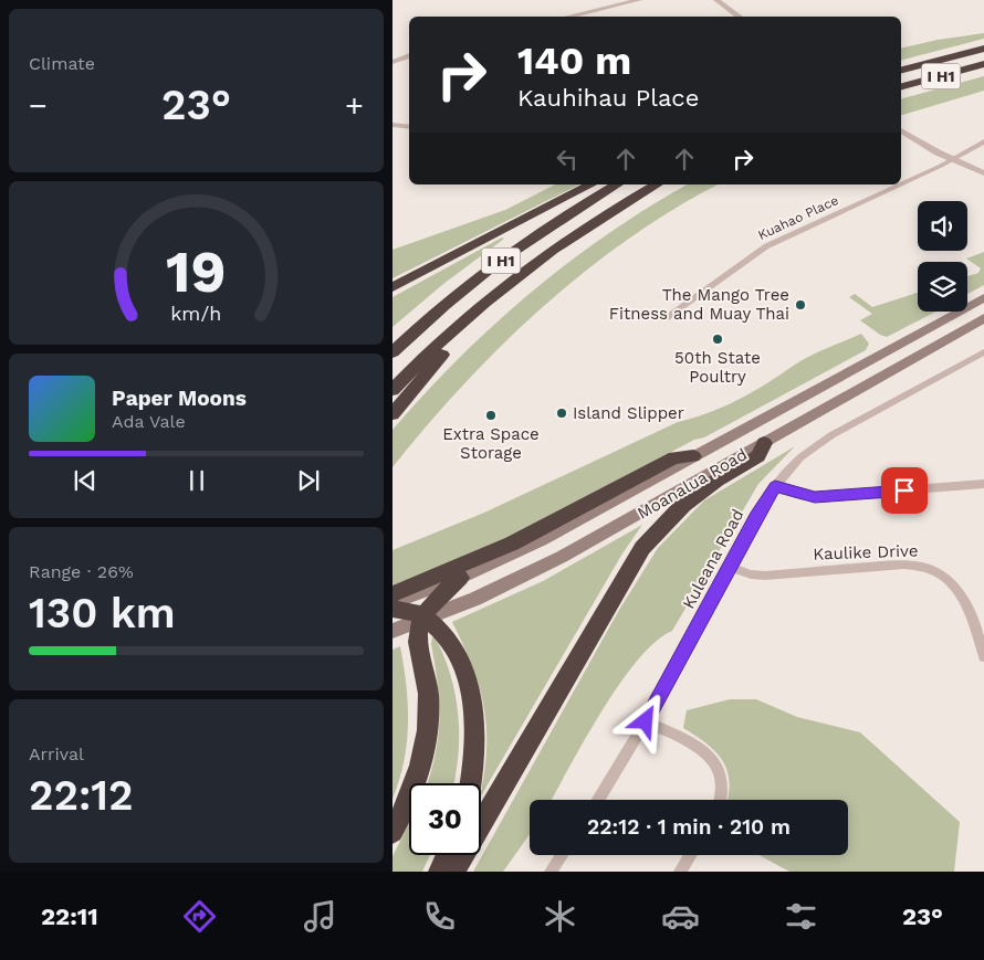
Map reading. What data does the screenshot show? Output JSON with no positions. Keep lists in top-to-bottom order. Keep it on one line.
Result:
{"streets":{"highway":["I H1"],"main road":["Moanalua Road"],"street":["Kuahao Place","Kaulike Drive","Kuleana Road"]},"crossings":[["Kaulike Drive","Kuleana Road"]],"places":["The Mango Tree Fitness and Muay Thai","50th State Poultry","Island Slipper","Extra Space Storage"],"page":{"tile":["Climate",["Range · 26%","130 km"],["Arrival","22:12"]],"turn":["140 m","Kauhihau Place"],"heat":["−","23°","+"],"song":["Paper Moons","Ada Vale"],"limit":"30","trip":"22:12 · 1 min · 210 m","tabs":["22:11","23°"],"gauge":["19","km/h"]}}
